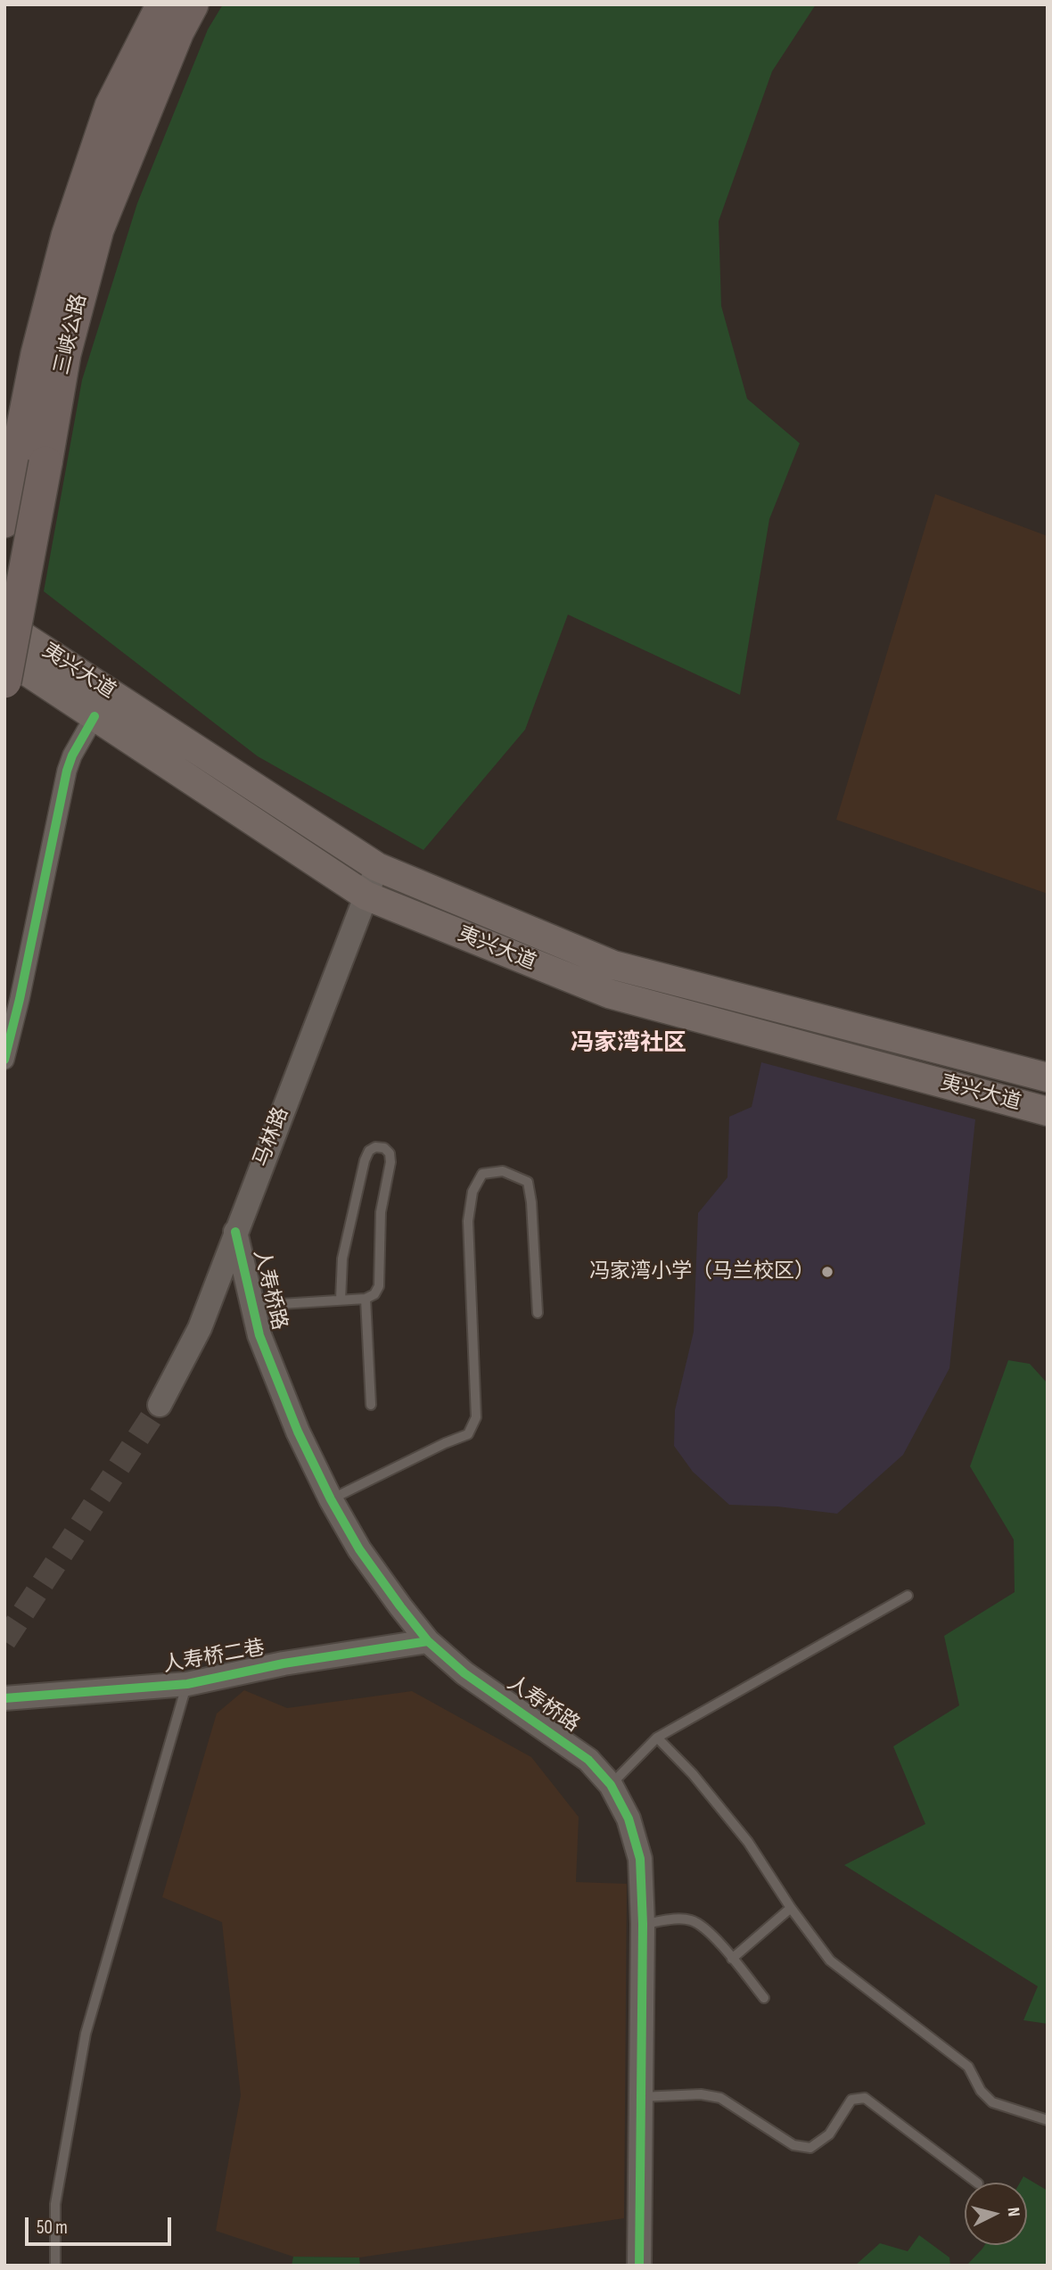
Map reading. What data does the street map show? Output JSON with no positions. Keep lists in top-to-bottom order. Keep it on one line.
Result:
{"streets":{"highway":["三峡公路"],"main road":["夷兴大道"],"street":["马林路","人寿桥路","人寿桥二巷"]},"crossings":[["夷兴大道","马林路"],["马林路","人寿桥路"],["人寿桥路","人寿桥二巷"]],"districts":["冯家湾社区"],"places":["冯家湾小学（马兰校区）"],"scale_bar":"50 m","north":"right"}
